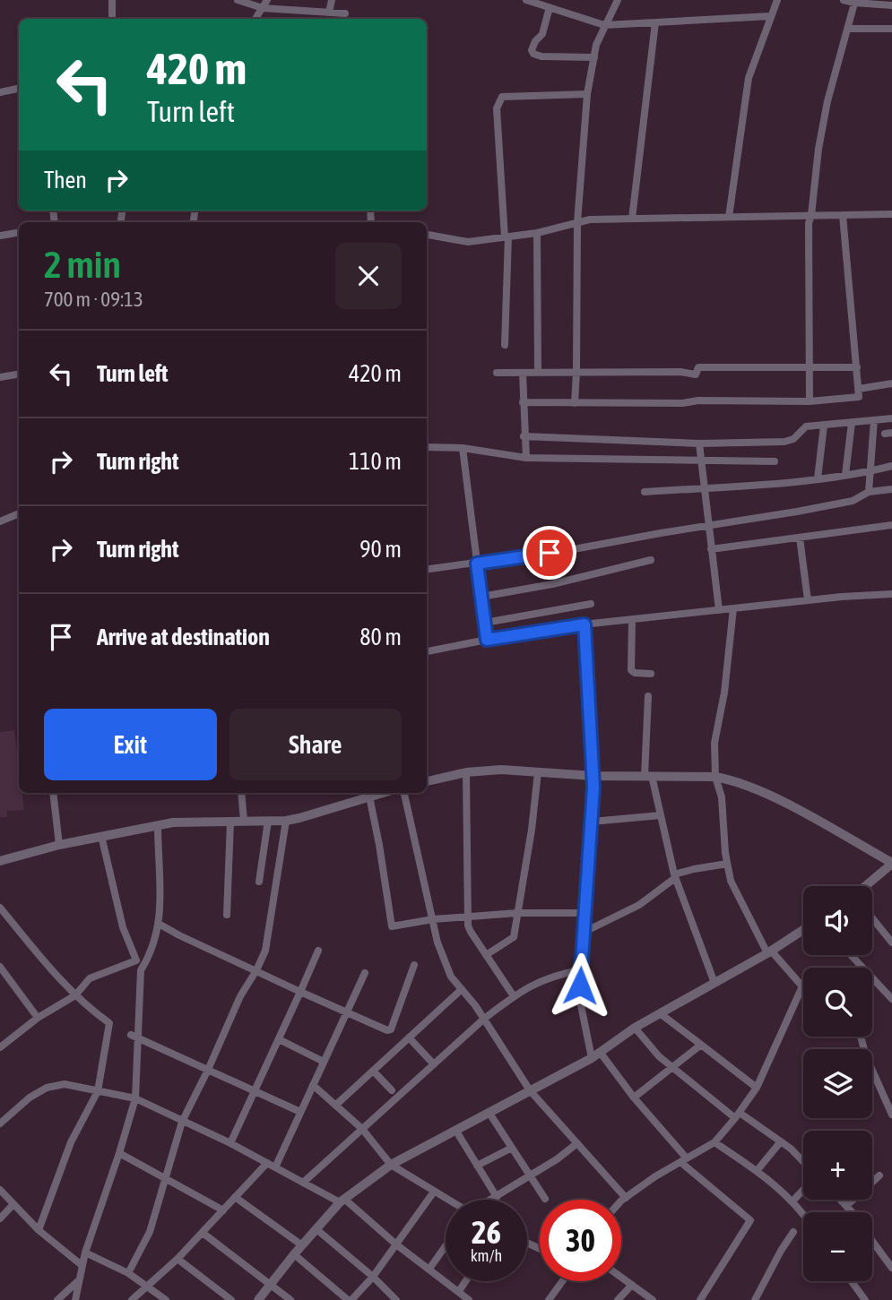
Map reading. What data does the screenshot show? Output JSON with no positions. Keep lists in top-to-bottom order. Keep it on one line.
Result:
{"page":{"turn":["420 m","Turn left"],"then":"Then","heading":["2 min","700 m · 09:13"],"list":[{"name":"Turn left","value":"420 m"},{"name":"Turn right","value":"110 m"},{"name":"Turn right","value":"90 m"},{"name":"Arrive at destination","value":"80 m"}],"buttons":["Exit","Share"],"map_buttons":["+","−"],"speed":"26 km/h","limit":"30"}}
